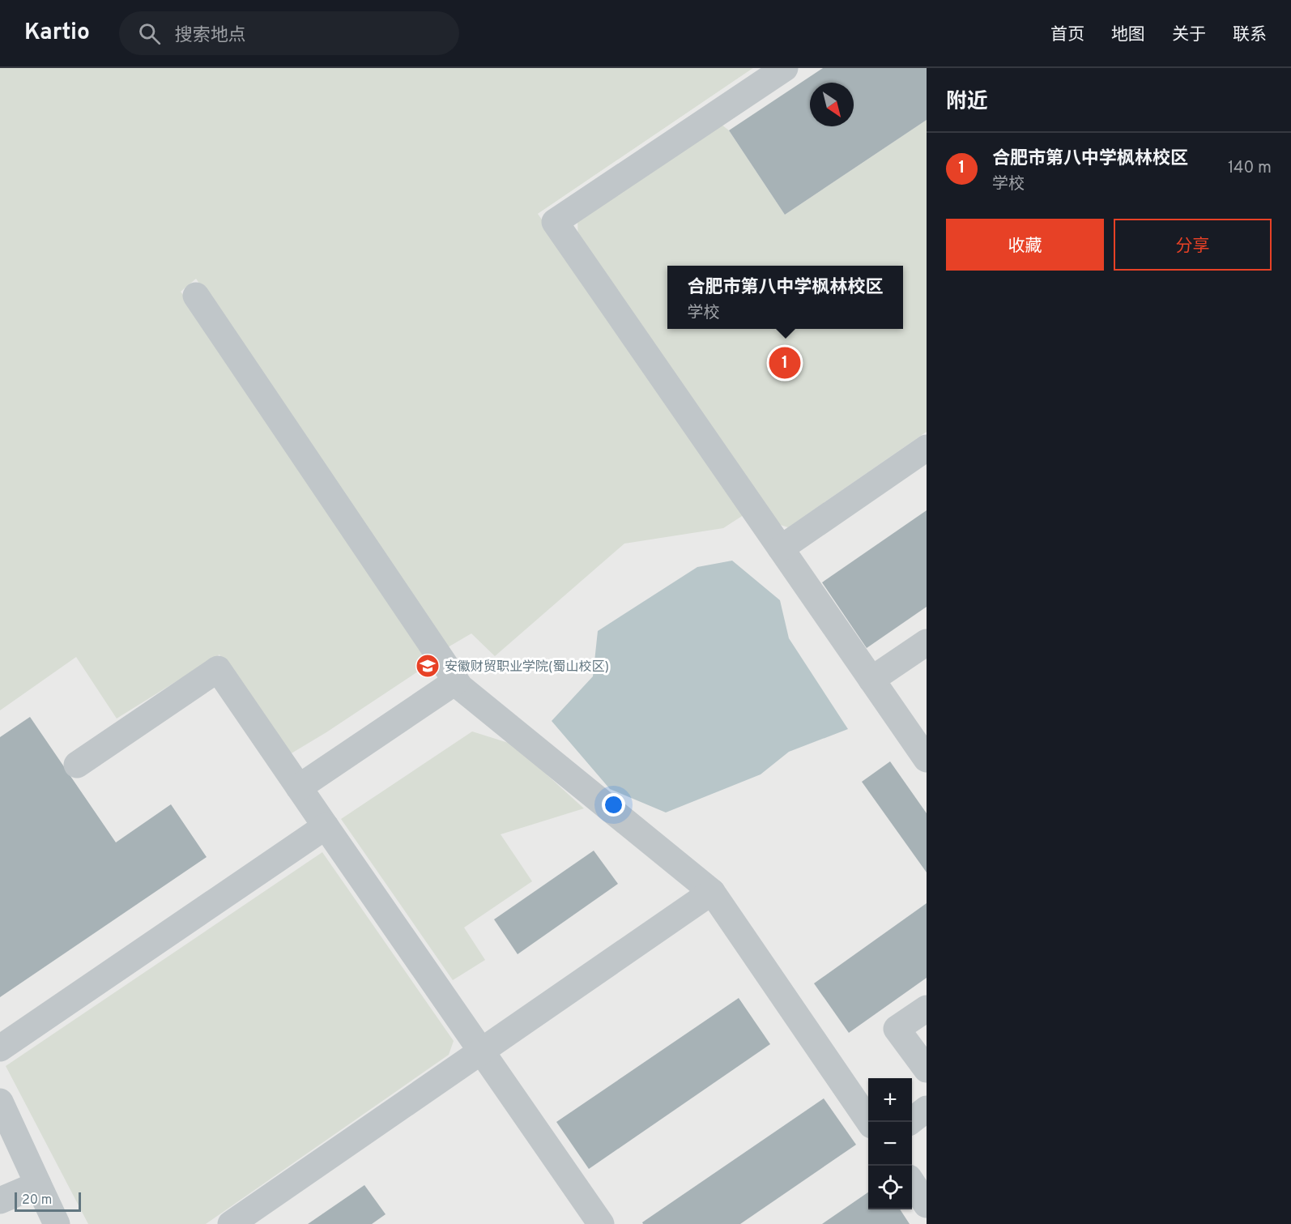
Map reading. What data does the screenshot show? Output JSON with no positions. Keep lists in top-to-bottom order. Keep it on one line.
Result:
{"places":{"school or university":["安徽财贸职业学院(蜀山校区)"]},"scale_bar":"20 m","north":"bottom right","page":{"header":"Kartio","search":"搜索地点","nav":["首页","地图","关于","联系"],"heading":"附近","list":[{"mark":"1","name":"合肥市第八中学枫林校区","note":"学校","value":"140 m"}],"buttons":["收藏","分享"],"popup":["合肥市第八中学枫林校区","学校"],"pins":"1","map_buttons":["+","−"],"scale":"20 m"}}
